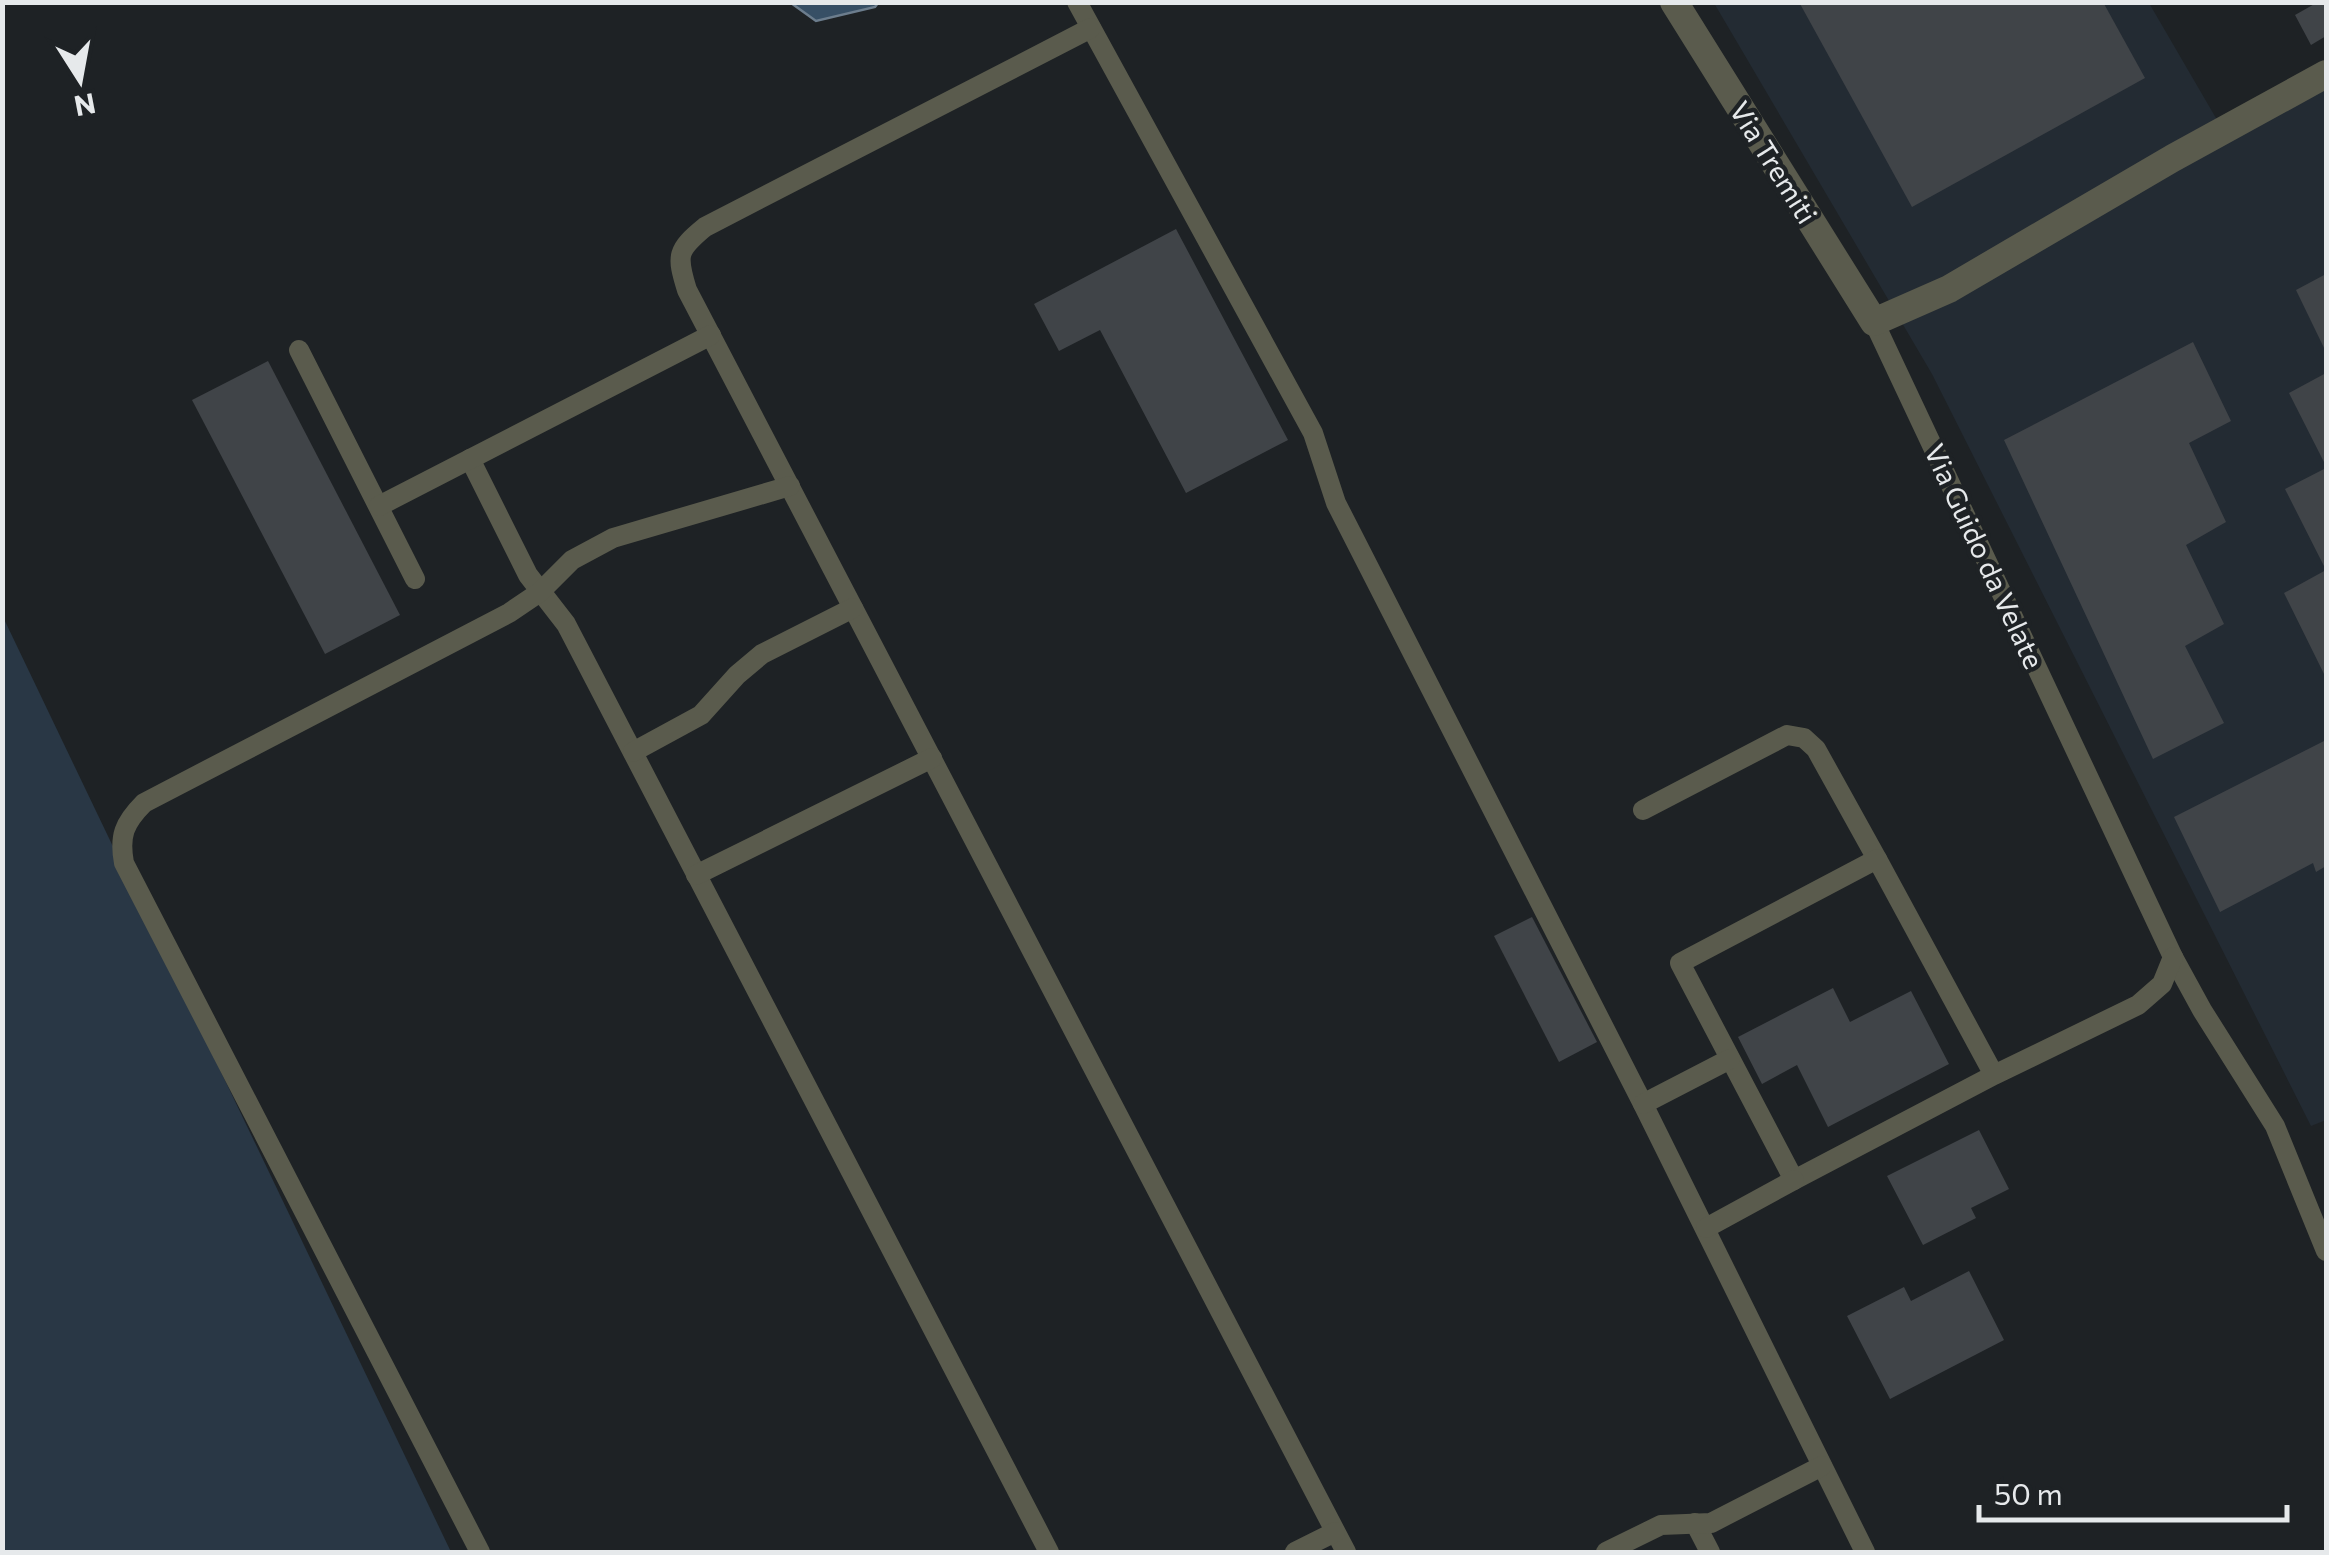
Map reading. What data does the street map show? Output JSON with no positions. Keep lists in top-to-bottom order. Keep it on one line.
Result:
{"streets":{"street":["Via Tremiti"],"lane":["Via Guido da Velate"]},"crossings":[["Via Tremiti","Via Guido da Velate"]],"scale_bar":"50 m","north":"bottom"}
